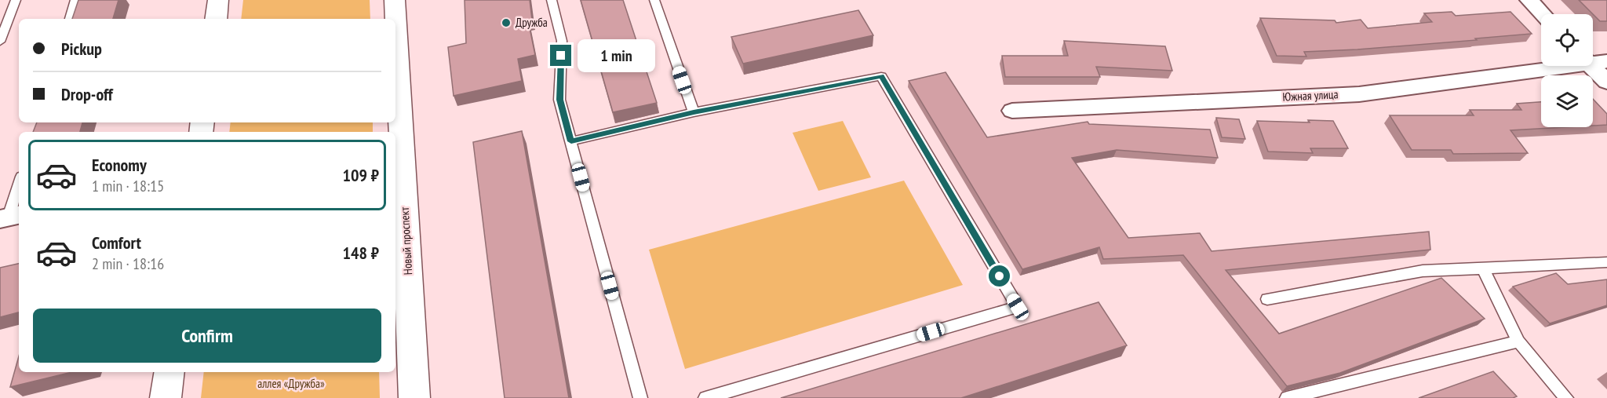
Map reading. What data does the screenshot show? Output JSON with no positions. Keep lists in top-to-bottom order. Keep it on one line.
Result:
{"streets":{"street":["Южная улица","Новый проспект"]},"parks":["аллея «Дружба»"],"places":["Дружба"],"page":{"banner":["Pickup","Drop-off"],"bubble":"1 min","list":[{"name":"Economy","note":"1 min · 18:15","value":"109 ₽"},{"name":"Comfort","note":"2 min · 18:16","value":"148 ₽"}],"buttons":"Confirm"}}
